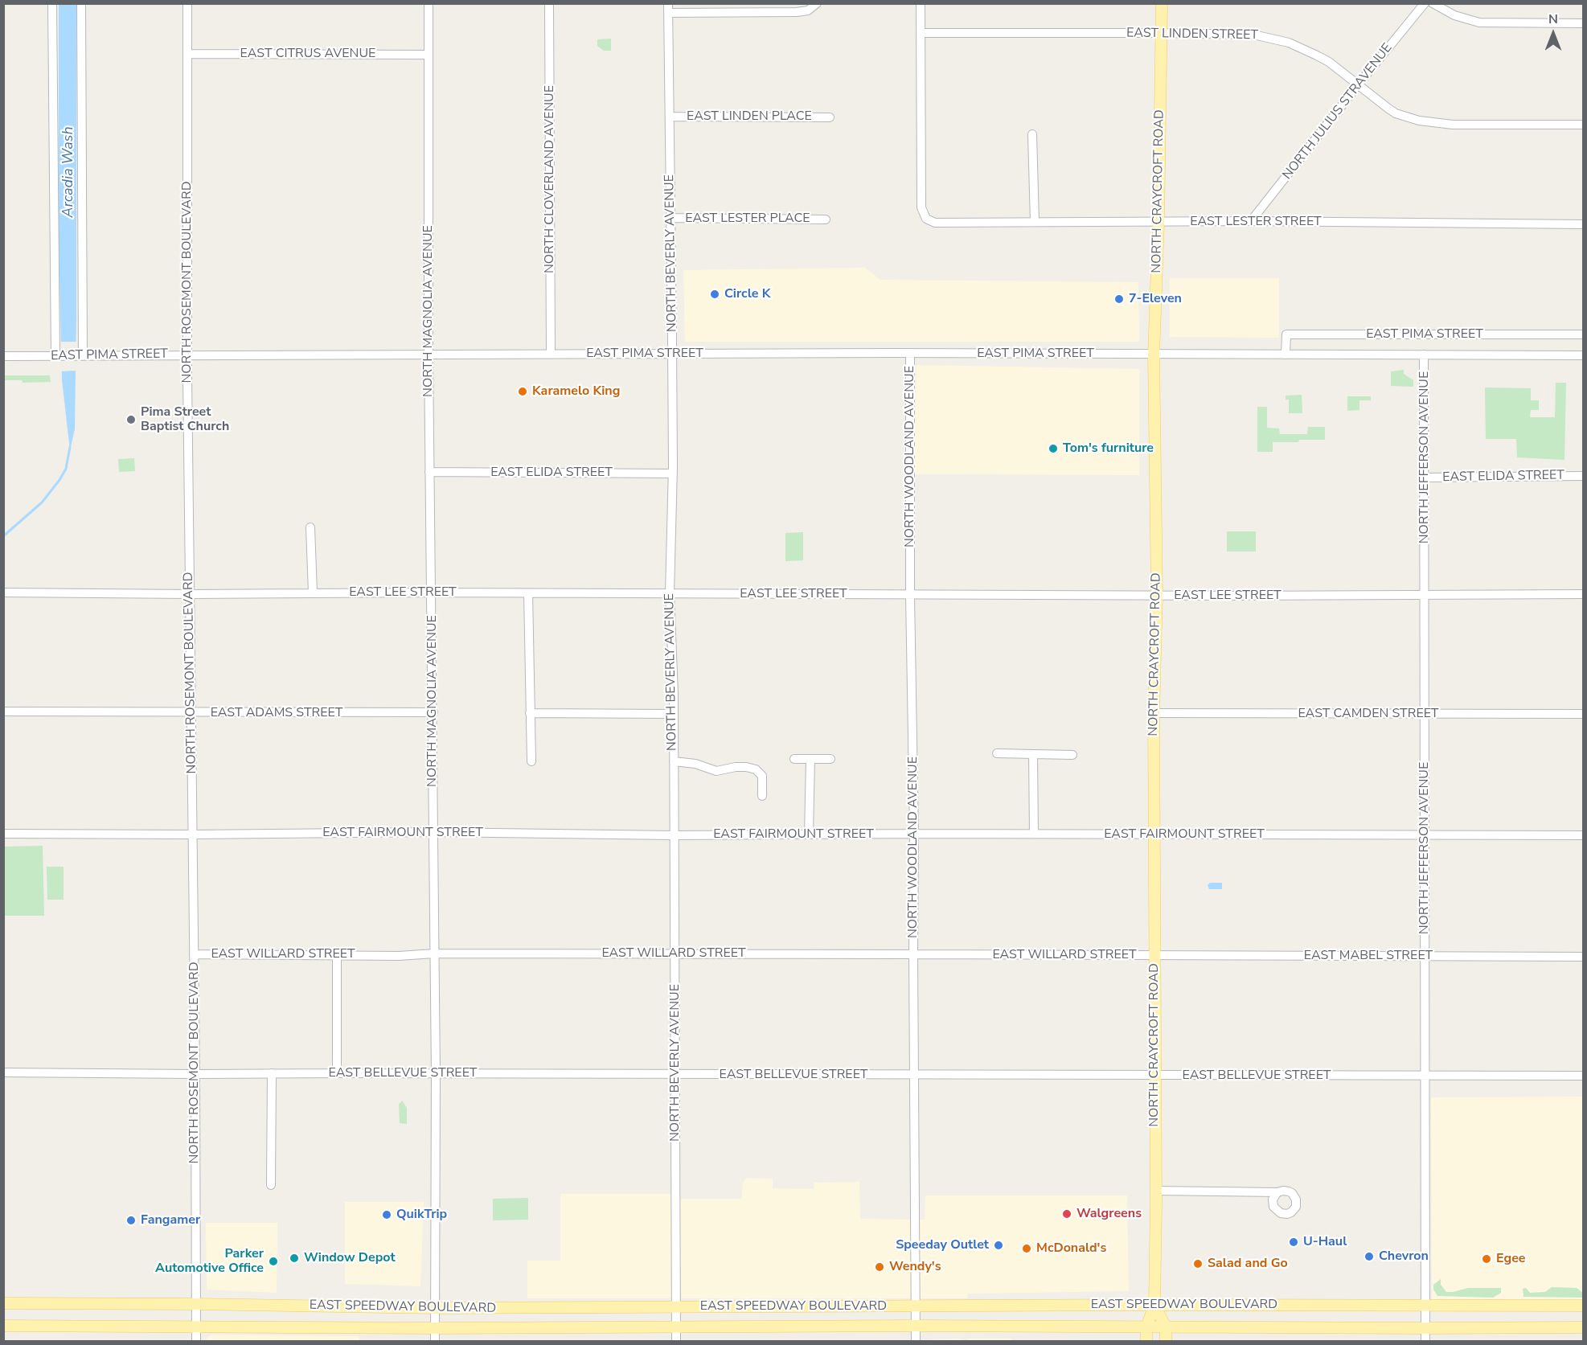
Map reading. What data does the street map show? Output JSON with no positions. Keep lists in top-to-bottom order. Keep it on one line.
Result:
{"streets":{"main road":["NORTH CRAYCROFT ROAD","EAST SPEEDWAY BOULEVARD"],"street":["EAST LINDEN STREET","EAST CITRUS AVENUE","NORTH JULIUS STRAVENUE","EAST LINDEN PLACE","NORTH CLOVERLAND AVENUE","EAST LESTER PLACE","EAST LESTER STREET","NORTH BEVERLY AVENUE","NORTH ROSEMONT BOULEVARD","NORTH MAGNOLIA AVENUE","EAST PIMA STREET","NORTH WOODLAND AVENUE","NORTH JEFFERSON AVENUE","EAST ELIDA STREET","EAST LEE STREET","EAST ADAMS STREET","EAST CAMDEN STREET","EAST FAIRMOUNT STREET","EAST WILLARD STREET","EAST MABEL STREET","EAST BELLEVUE STREET"]},"crossings":[["EAST LINDEN STREET","NORTH JULIUS STRAVENUE"],["EAST LINDEN STREET","NORTH CRAYCROFT ROAD"],["EAST LINDEN STREET","EAST LESTER STREET"],["EAST CITRUS AVENUE","NORTH ROSEMONT BOULEVARD"],["EAST CITRUS AVENUE","NORTH MAGNOLIA AVENUE"],["NORTH JULIUS STRAVENUE","EAST LESTER STREET"],["EAST LINDEN PLACE","NORTH BEVERLY AVENUE"],["NORTH CLOVERLAND AVENUE","EAST PIMA STREET"],["NORTH CRAYCROFT ROAD","EAST LESTER STREET"],["NORTH CRAYCROFT ROAD","EAST PIMA STREET"],["NORTH CRAYCROFT ROAD","EAST LEE STREET"],["NORTH CRAYCROFT ROAD","EAST CAMDEN STREET"],["NORTH CRAYCROFT ROAD","EAST FAIRMOUNT STREET"],["NORTH CRAYCROFT ROAD","EAST WILLARD STREET"],["NORTH CRAYCROFT ROAD","EAST MABEL STREET"],["NORTH CRAYCROFT ROAD","EAST BELLEVUE STREET"],["NORTH CRAYCROFT ROAD","EAST SPEEDWAY BOULEVARD"],["EAST LESTER PLACE","NORTH BEVERLY AVENUE"],["NORTH BEVERLY AVENUE","EAST PIMA STREET"],["NORTH BEVERLY AVENUE","EAST ELIDA STREET"],["NORTH BEVERLY AVENUE","EAST LEE STREET"],["NORTH BEVERLY AVENUE","EAST FAIRMOUNT STREET"],["NORTH BEVERLY AVENUE","EAST WILLARD STREET"],["NORTH BEVERLY AVENUE","EAST BELLEVUE STREET"],["NORTH BEVERLY AVENUE","EAST SPEEDWAY BOULEVARD"],["NORTH ROSEMONT BOULEVARD","EAST PIMA STREET"],["NORTH ROSEMONT BOULEVARD","EAST LEE STREET"],["NORTH ROSEMONT BOULEVARD","EAST ADAMS STREET"],["NORTH ROSEMONT BOULEVARD","EAST FAIRMOUNT STREET"],["NORTH ROSEMONT BOULEVARD","EAST WILLARD STREET"],["NORTH ROSEMONT BOULEVARD","EAST BELLEVUE STREET"],["NORTH ROSEMONT BOULEVARD","EAST SPEEDWAY BOULEVARD"],["NORTH MAGNOLIA AVENUE","EAST PIMA STREET"],["NORTH MAGNOLIA AVENUE","EAST ELIDA STREET"],["NORTH MAGNOLIA AVENUE","EAST LEE STREET"],["NORTH MAGNOLIA AVENUE","EAST ADAMS STREET"],["NORTH MAGNOLIA AVENUE","EAST FAIRMOUNT STREET"],["NORTH MAGNOLIA AVENUE","EAST WILLARD STREET"],["NORTH MAGNOLIA AVENUE","EAST BELLEVUE STREET"],["NORTH MAGNOLIA AVENUE","EAST SPEEDWAY BOULEVARD"],["EAST PIMA STREET","NORTH WOODLAND AVENUE"],["EAST PIMA STREET","NORTH JEFFERSON AVENUE"],["NORTH WOODLAND AVENUE","EAST LEE STREET"],["NORTH WOODLAND AVENUE","EAST FAIRMOUNT STREET"],["NORTH WOODLAND AVENUE","EAST WILLARD STREET"],["NORTH WOODLAND AVENUE","EAST BELLEVUE STREET"],["NORTH WOODLAND AVENUE","EAST SPEEDWAY BOULEVARD"],["NORTH JEFFERSON AVENUE","EAST ELIDA STREET"],["NORTH JEFFERSON AVENUE","EAST LEE STREET"],["NORTH JEFFERSON AVENUE","EAST CAMDEN STREET"],["NORTH JEFFERSON AVENUE","EAST FAIRMOUNT STREET"],["NORTH JEFFERSON AVENUE","EAST MABEL STREET"],["NORTH JEFFERSON AVENUE","EAST BELLEVUE STREET"],["NORTH JEFFERSON AVENUE","EAST SPEEDWAY BOULEVARD"],["EAST WILLARD STREET","EAST MABEL STREET"]],"water":["Arcadia Wash"],"places":["Circle K","7-Eleven","Karamelo King","Pima Street Baptist Church","Tom's furniture","Walgreens","QuikTrip","Fangamer","U-Haul","Speeday Outlet","McDonald's","Chevron","Window Depot","Egee","Parker Automotive Office","Salad and Go","Wendy's"],"north":"top"}
